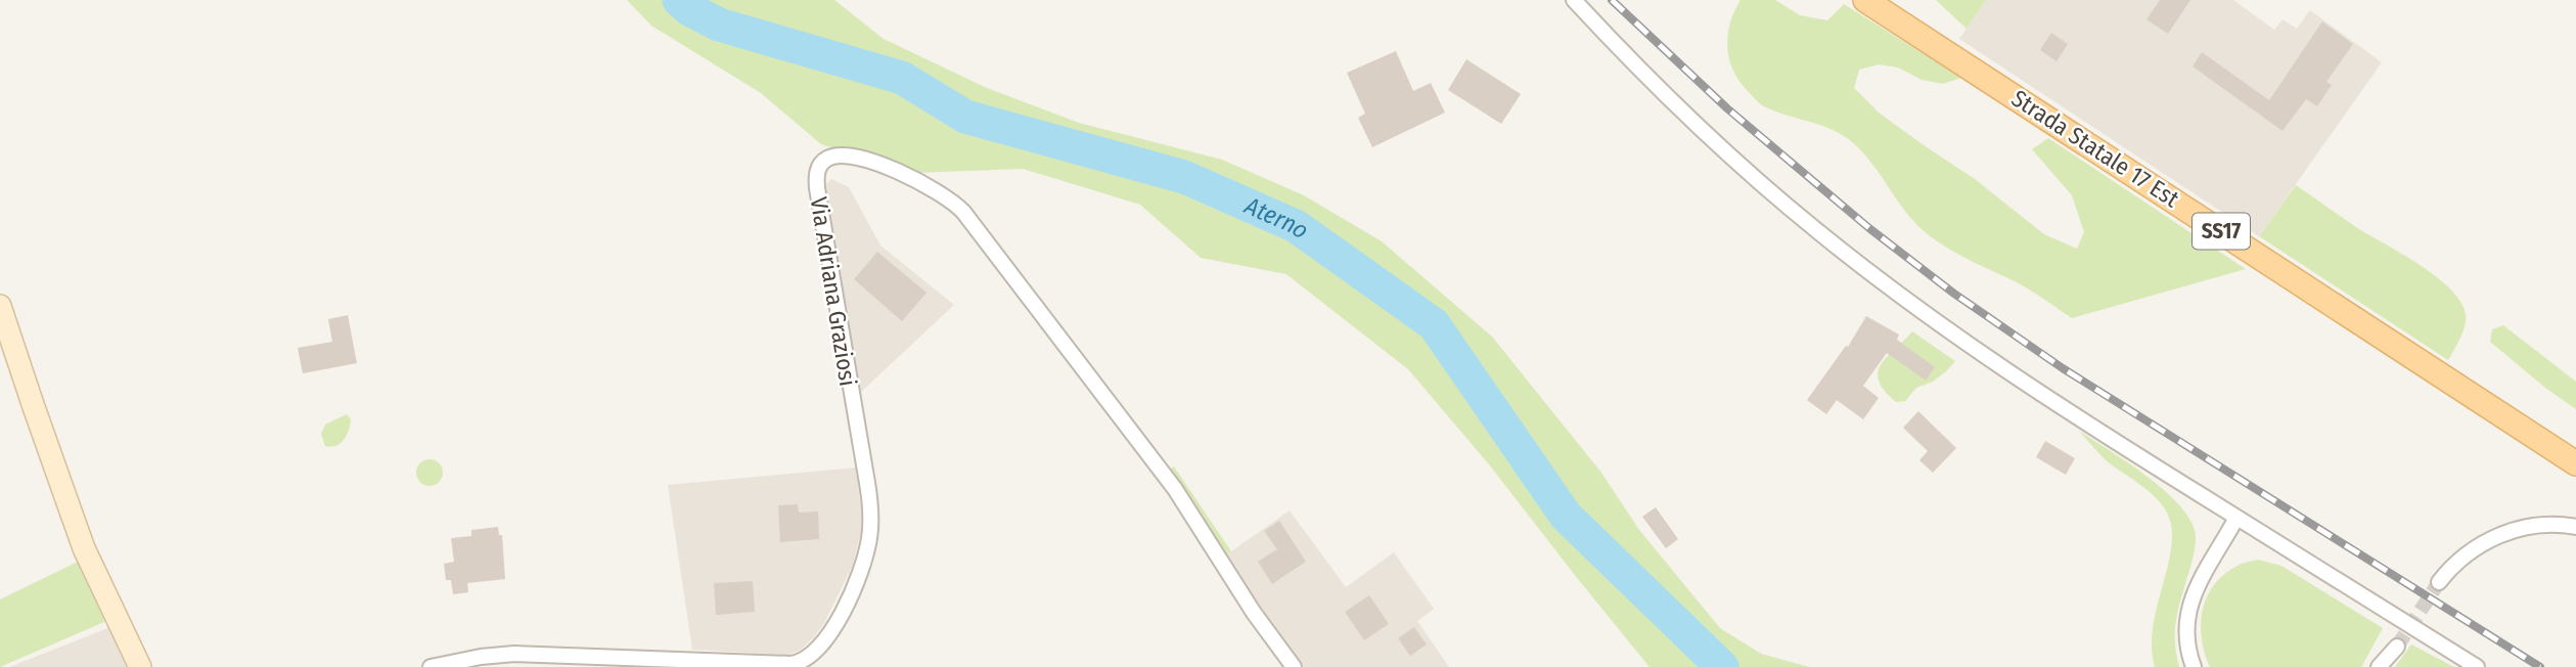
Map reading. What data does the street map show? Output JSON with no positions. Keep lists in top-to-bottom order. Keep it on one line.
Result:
{"streets":{"main road":["Strada Statale 17 Est","SS17"],"street":["Via Adriana Graziosi"]},"water":["Aterno"]}
